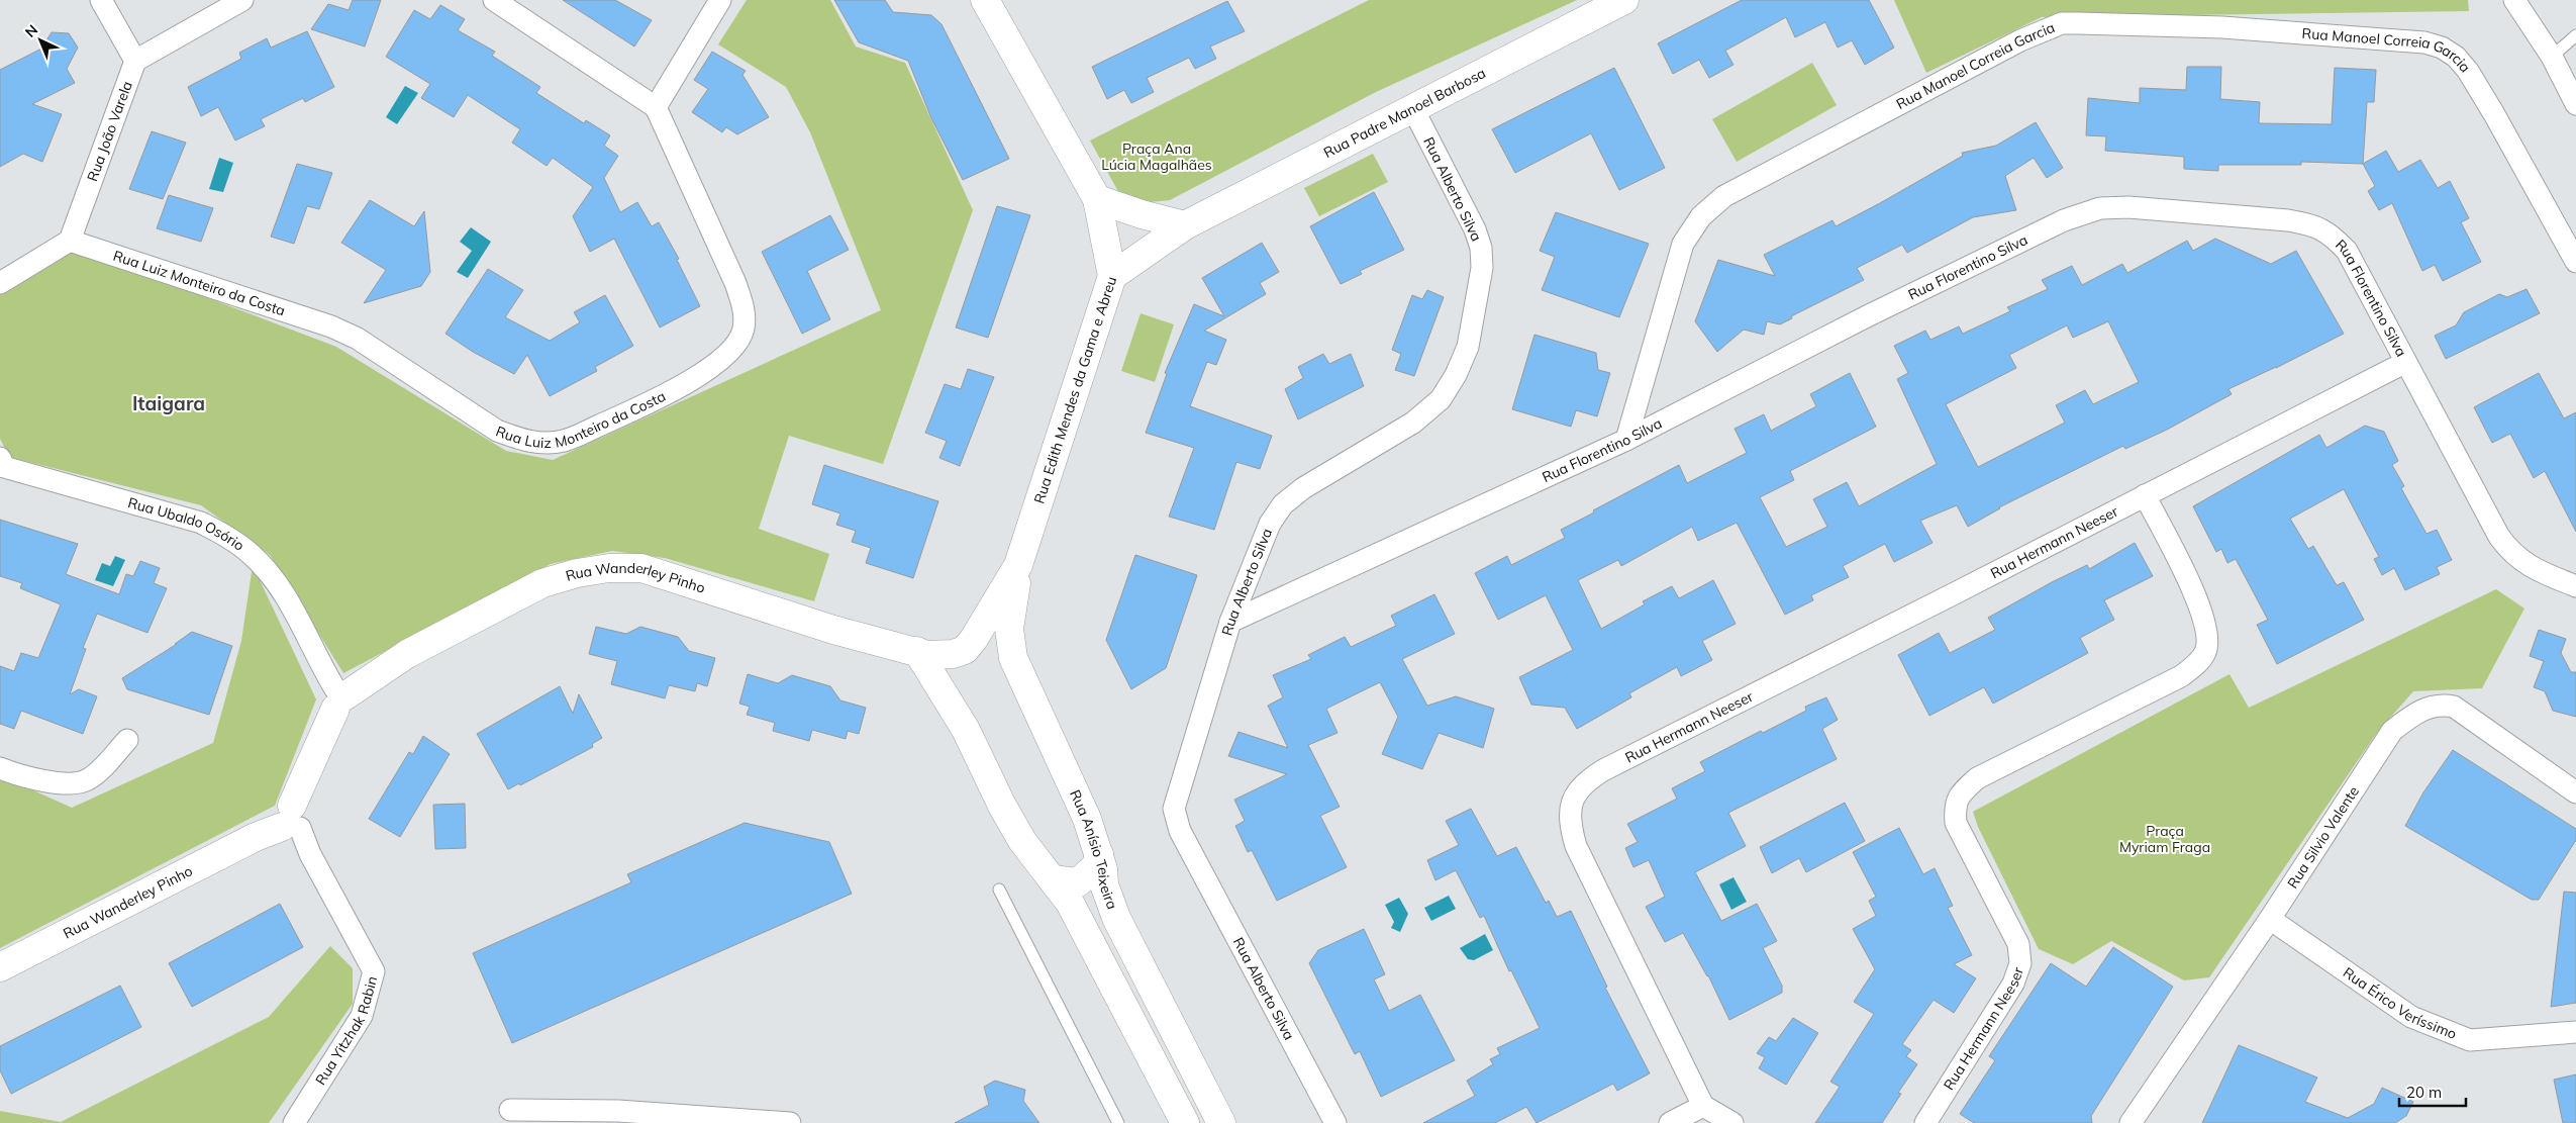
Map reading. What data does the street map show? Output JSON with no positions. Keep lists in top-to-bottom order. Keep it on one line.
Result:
{"streets":{"street":["Rua Manoel Correia Garcia","Rua Padre Manoel Barbosa","Rua João Varela","Rua Alberto Silva","Rua Florentino Silva","Rua Luiz Monteiro da Costa","Rua Edith Mendes da Gama e Abreu","Rua Ubaldo Osório","Rua Hermann Neeser","Rua Wanderley Pinho","Rua Silvio Valente","Rua Anísio Teixeira","Rua Érico Veríssimo","Rua Yitzhak Rabin"]},"crossings":[["Rua Manoel Correia Garcia","Rua Florentino Silva"],["Rua Padre Manoel Barbosa","Rua Alberto Silva"],["Rua Padre Manoel Barbosa","Rua Edith Mendes da Gama e Abreu"],["Rua João Varela","Rua Luiz Monteiro da Costa"],["Rua Alberto Silva","Rua Florentino Silva"],["Rua Florentino Silva","Rua Hermann Neeser"],["Rua Edith Mendes da Gama e Abreu","Rua Anísio Teixeira"],["Rua Ubaldo Osório","Rua Wanderley Pinho"],["Rua Wanderley Pinho","Rua Anísio Teixeira"],["Rua Wanderley Pinho","Rua Yitzhak Rabin"],["Rua Silvio Valente","Rua Érico Veríssimo"]],"districts":["Itaigara"],"parks":["Praça Ana Lúcia Magalhães","Praça Myriam Fraga"],"scale_bar":"20 m","north":"top left"}
